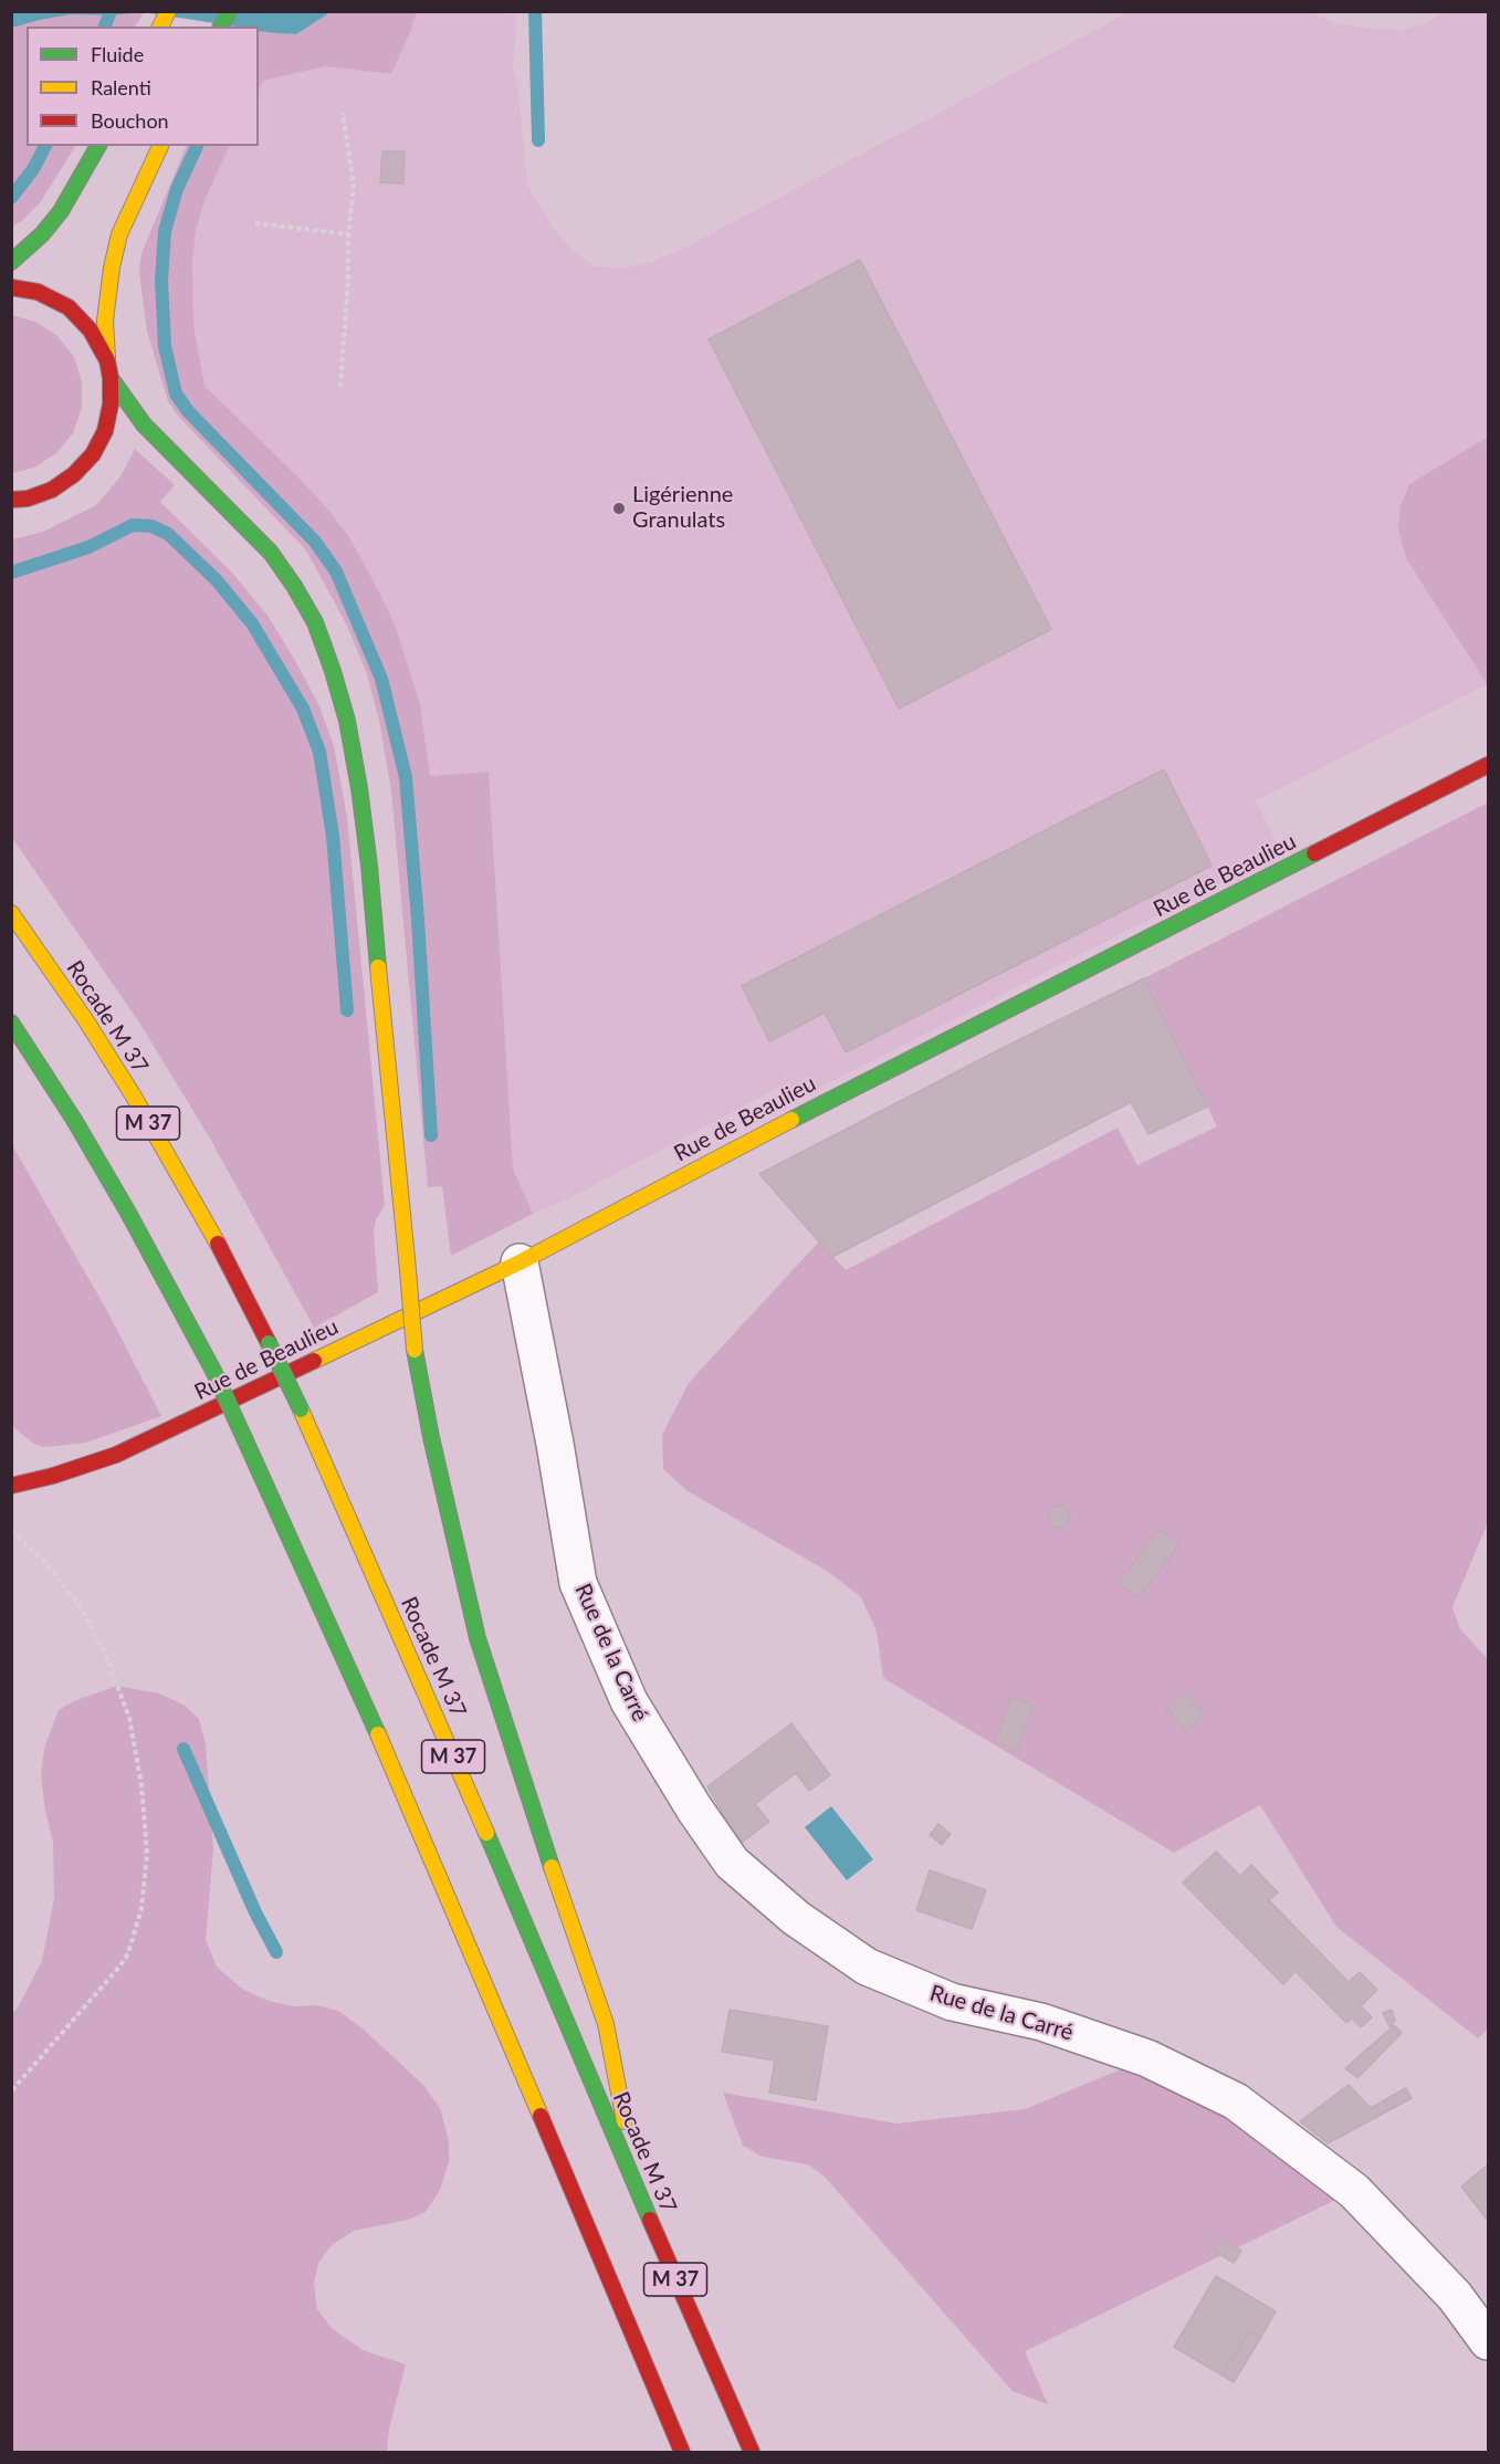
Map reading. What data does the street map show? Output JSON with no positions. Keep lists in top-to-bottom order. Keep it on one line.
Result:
{"streets":{"main road":["Rue de Beaulieu","Rocade M 37","M 37"],"street":["Rue de la Carré"]},"crossings":[["Rue de Beaulieu","Rue de la Carré"]],"places":["Ligérienne Granulats"],"legend":["Fluide","Ralenti","Bouchon"]}
